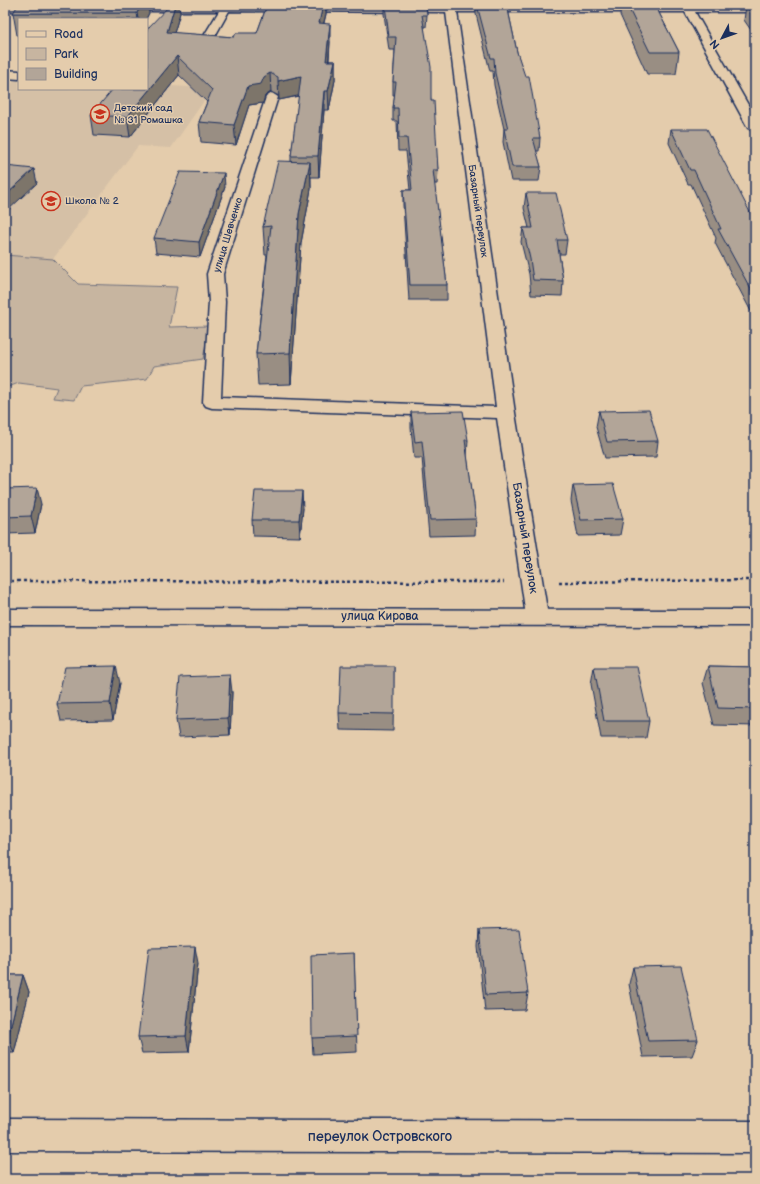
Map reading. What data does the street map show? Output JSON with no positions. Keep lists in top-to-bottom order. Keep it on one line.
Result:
{"streets":{"street":["Базарный переулок","улица Шевченко","улица Кирова","переулок Островского"]},"crossings":[["Базарный переулок","улица Шевченко"],["Базарный переулок","улица Кирова"]],"places":{"school or university":["Детский сад № 31 Ромашка","Школа № 2"]},"legend":["Road","Park","Building"],"north":"bottom left"}
